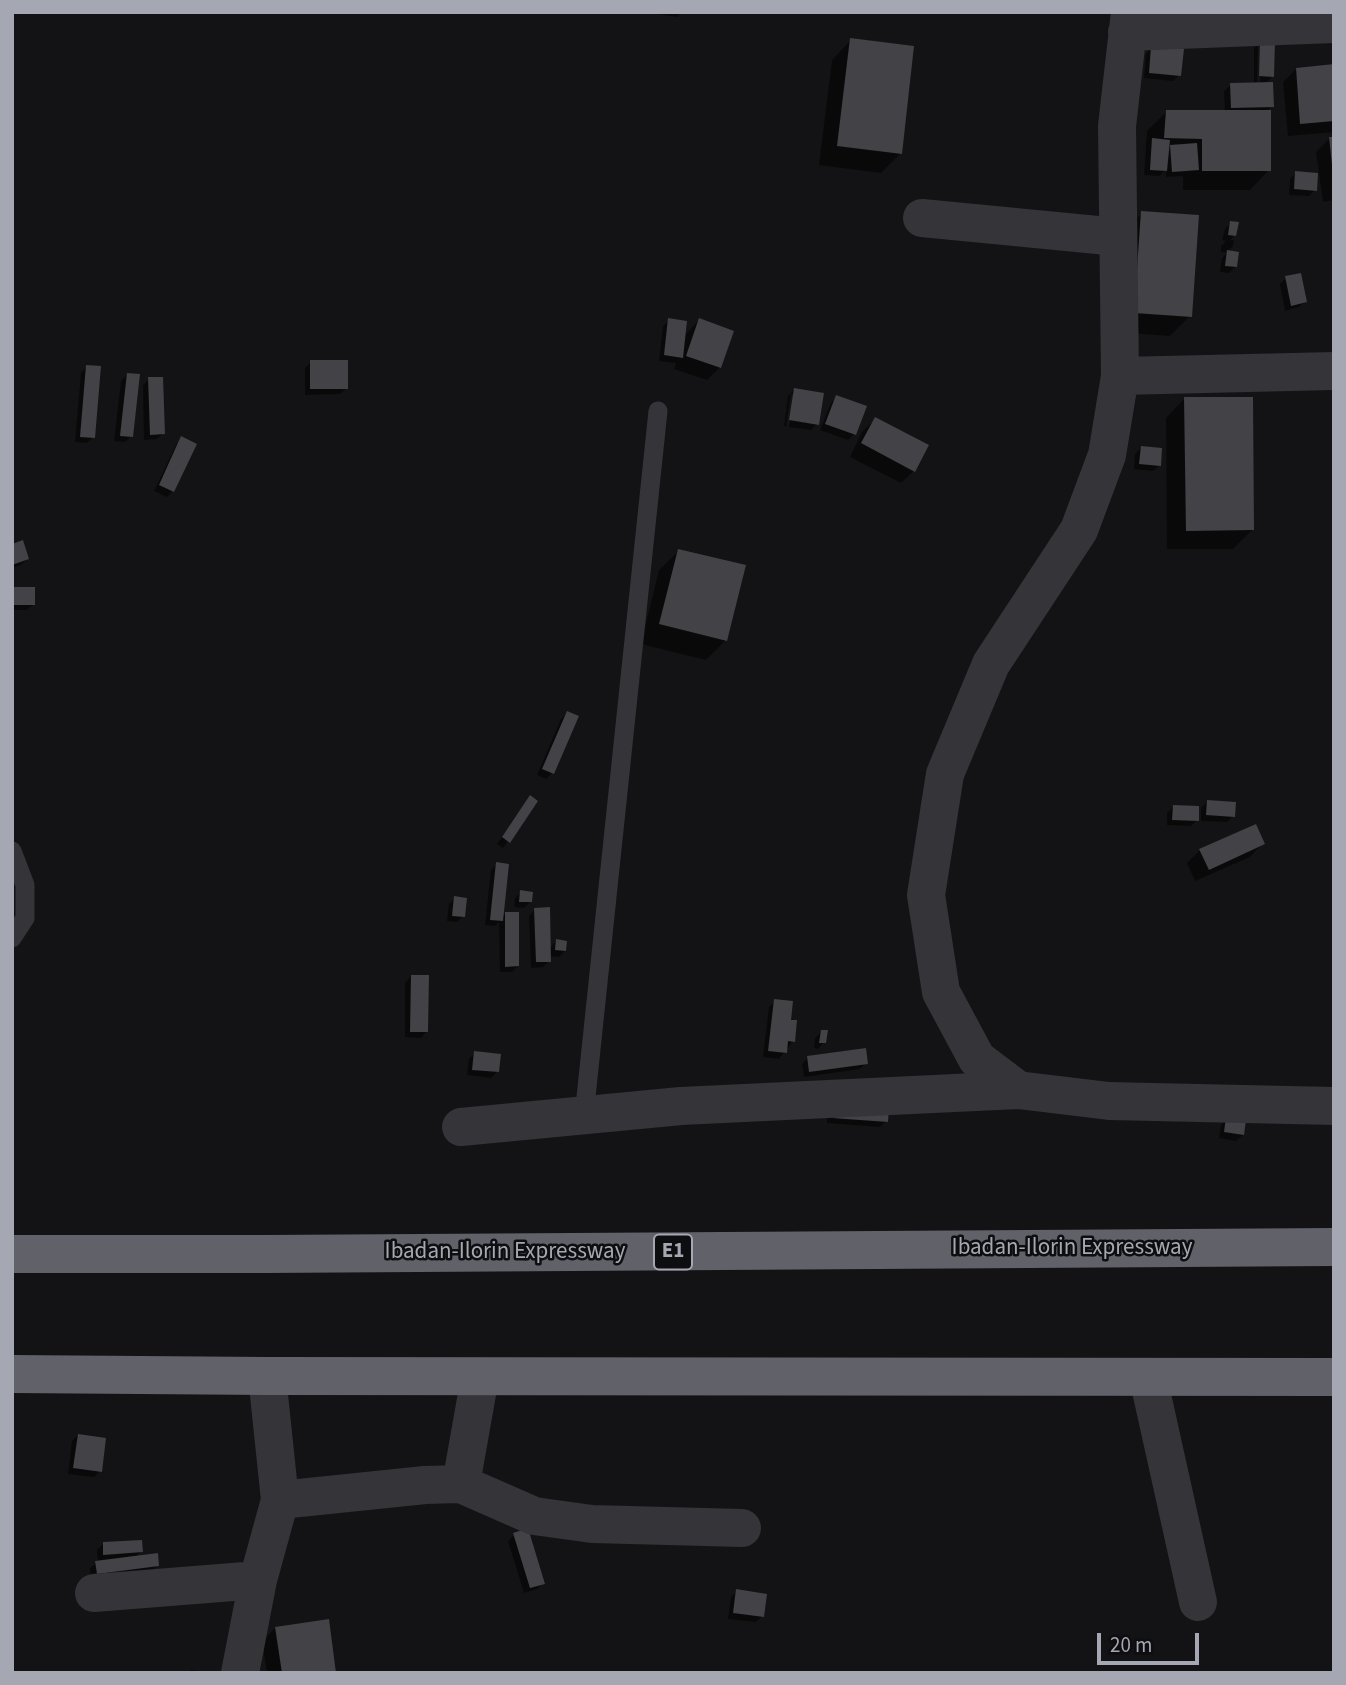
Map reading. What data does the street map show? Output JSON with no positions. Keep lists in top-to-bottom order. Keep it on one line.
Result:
{"streets":{"highway":["Ibadan-Ilorin Expressway","E1"]},"scale_bar":"20 m"}
